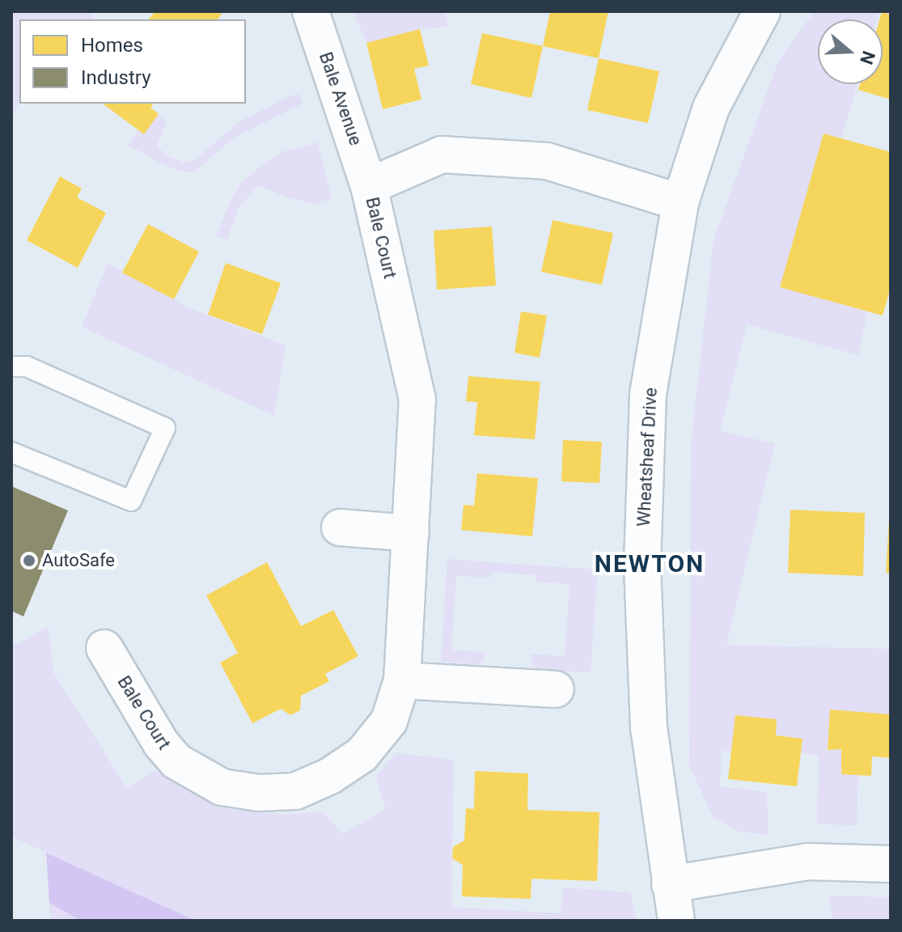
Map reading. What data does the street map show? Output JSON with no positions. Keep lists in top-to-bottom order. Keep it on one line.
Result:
{"streets":{"street":["Bale Avenue","Bale Court","Wheatsheaf Drive"]},"crossings":[["Bale Avenue","Bale Court"],["Bale Court","Wheatsheaf Drive"]],"districts":["NEWTON"],"places":["AutoSafe"],"legend":["Homes","Industry"],"north":"right"}
